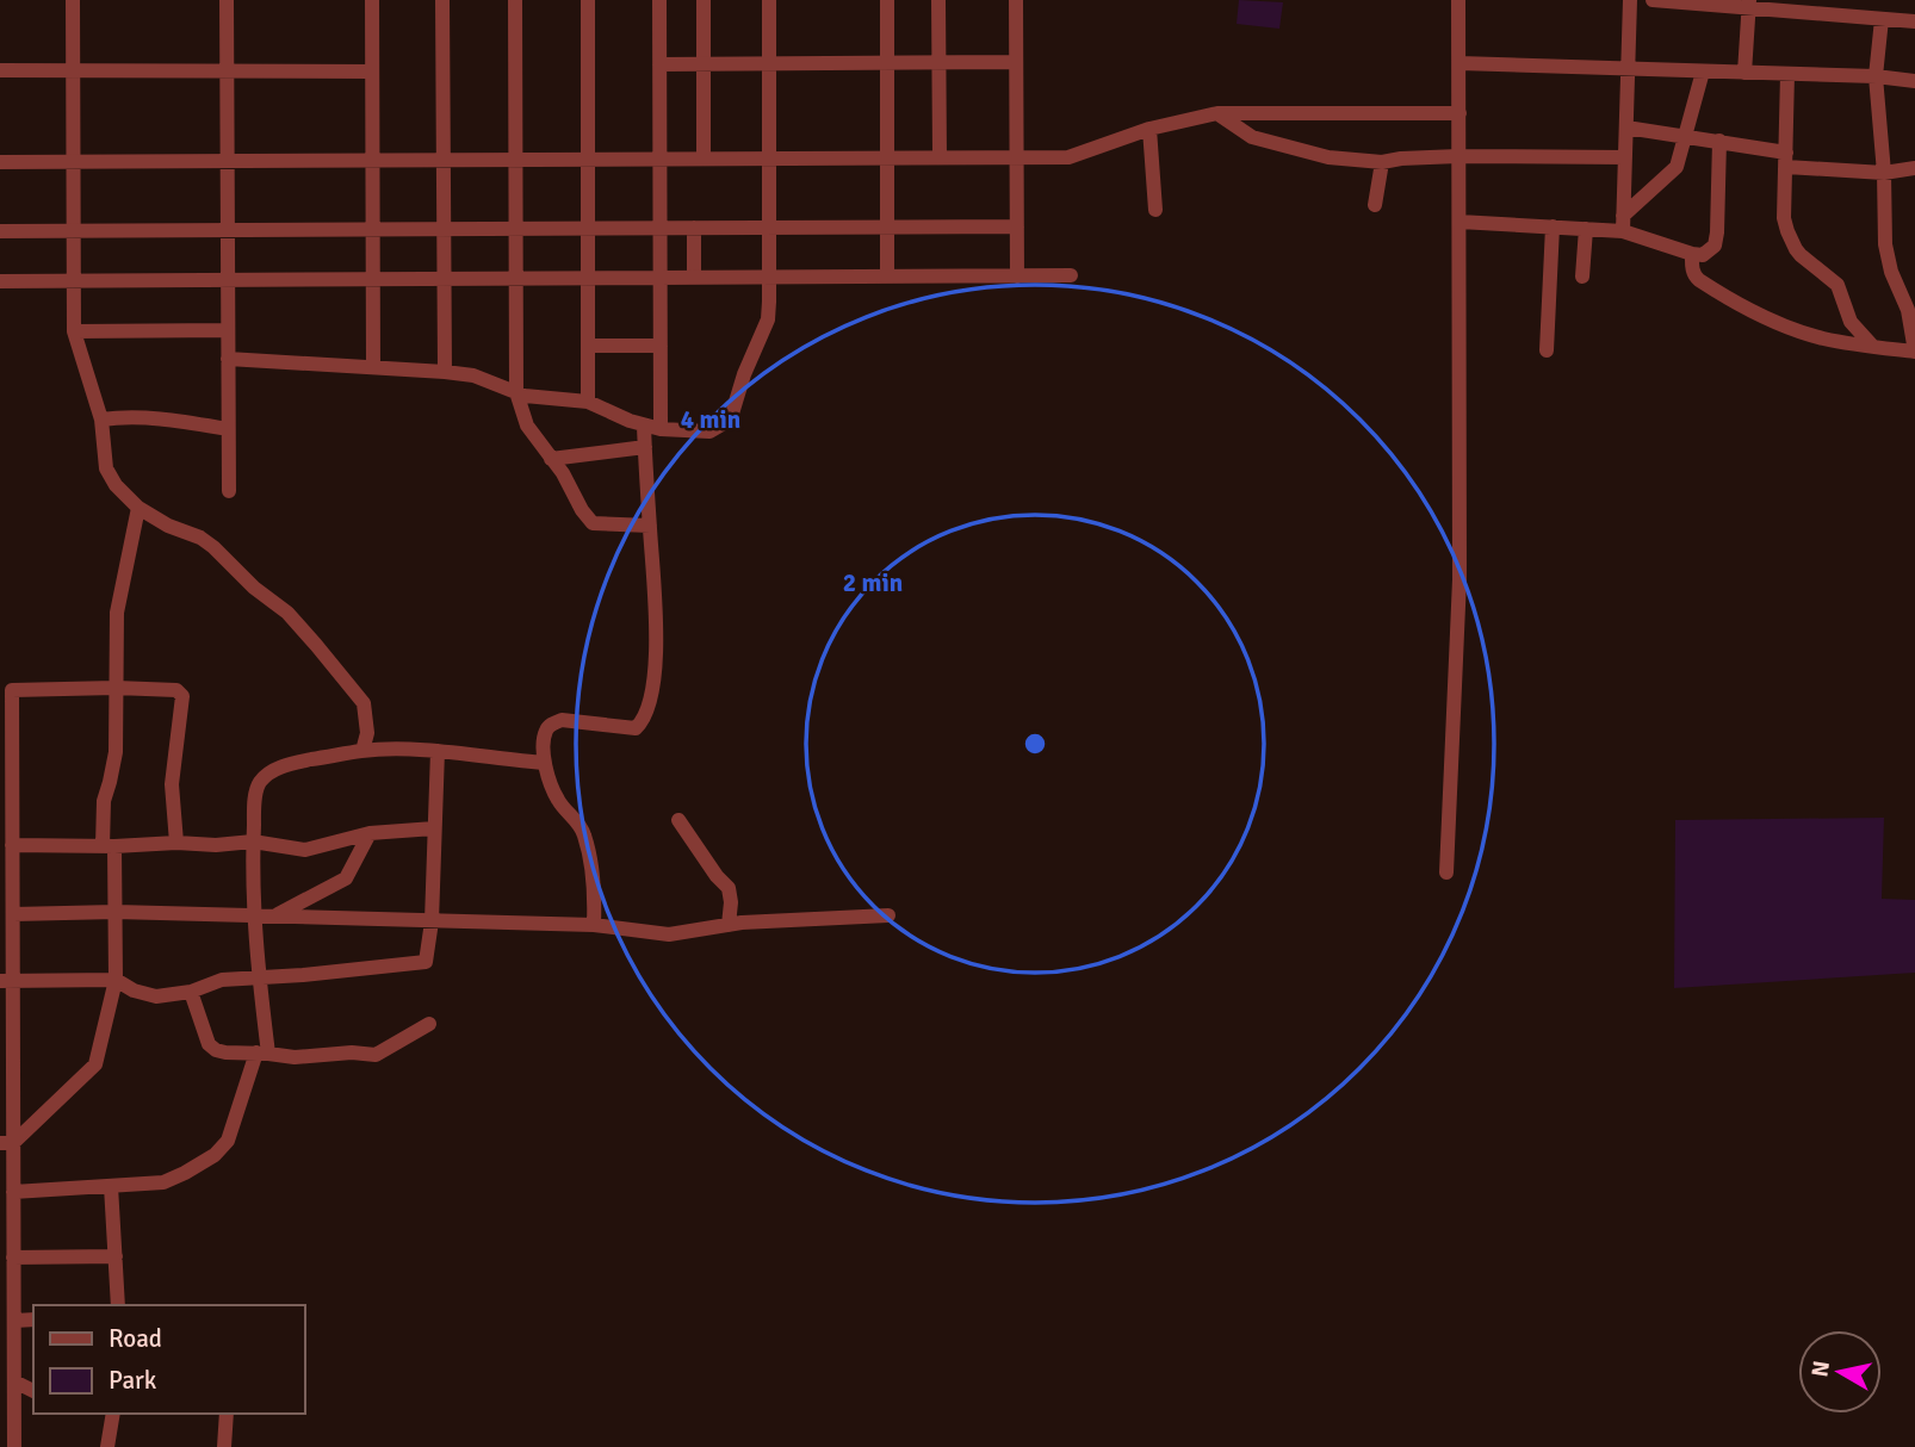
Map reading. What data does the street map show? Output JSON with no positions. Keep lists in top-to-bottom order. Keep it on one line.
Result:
{"legend":["Road","Park"],"north":"left","rings":["4 min","2 min"]}
